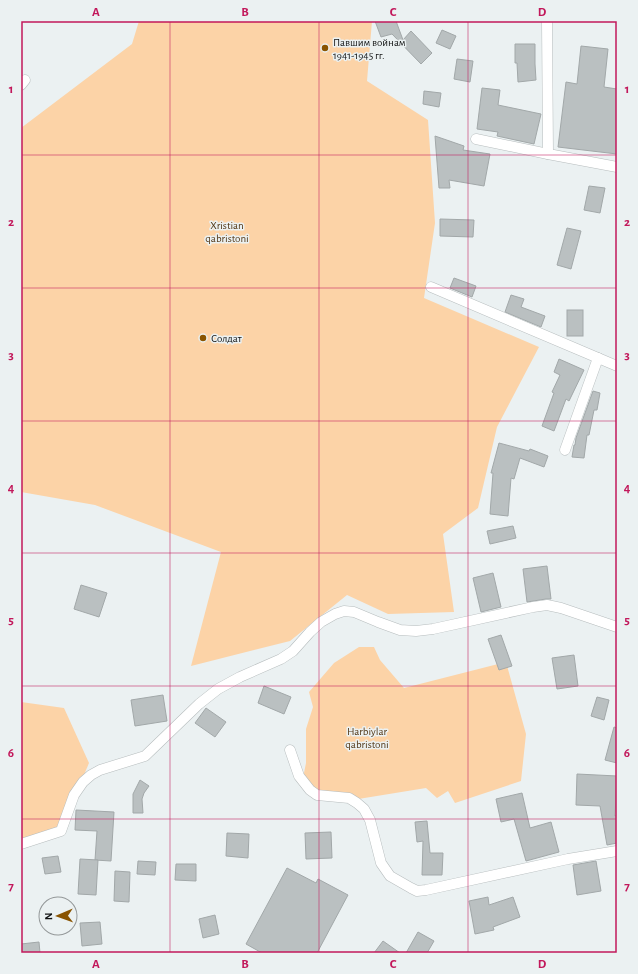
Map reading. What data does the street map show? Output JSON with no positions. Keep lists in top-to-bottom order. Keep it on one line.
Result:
{"parks":["Xristian qabristoni","Harbiylar qabristoni"],"places":["Павшим войнам 1941-1945 гг.","Солдат"],"north":"left","grid":{"columns":["A","B","C","D"],"rows":["1","2","3","4","5","6","7"]}}
